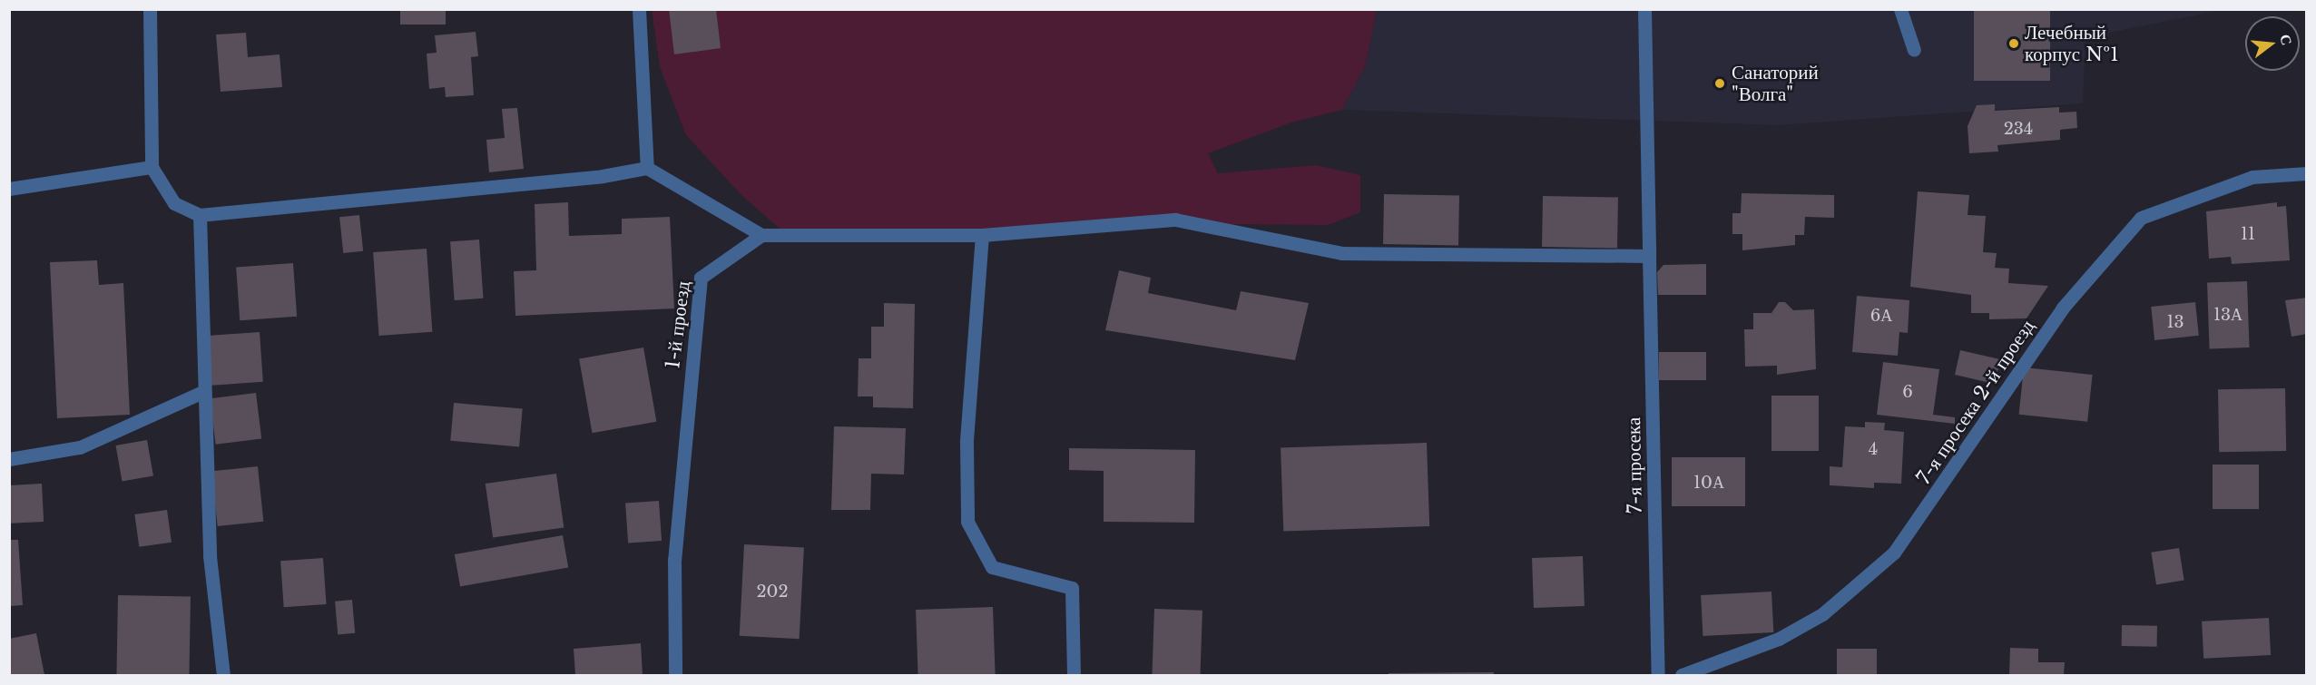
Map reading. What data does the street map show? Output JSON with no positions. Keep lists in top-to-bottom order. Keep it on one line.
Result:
{"streets":{"street":["1-й проезд","7-я просека 2-й проезд","7-я просека"]},"places":["Лечебный корпус №1","Санаторий \"Волга\""],"house_numbers":["234","11","13А","6А","13","6","4","10А","202"],"north":"right"}
